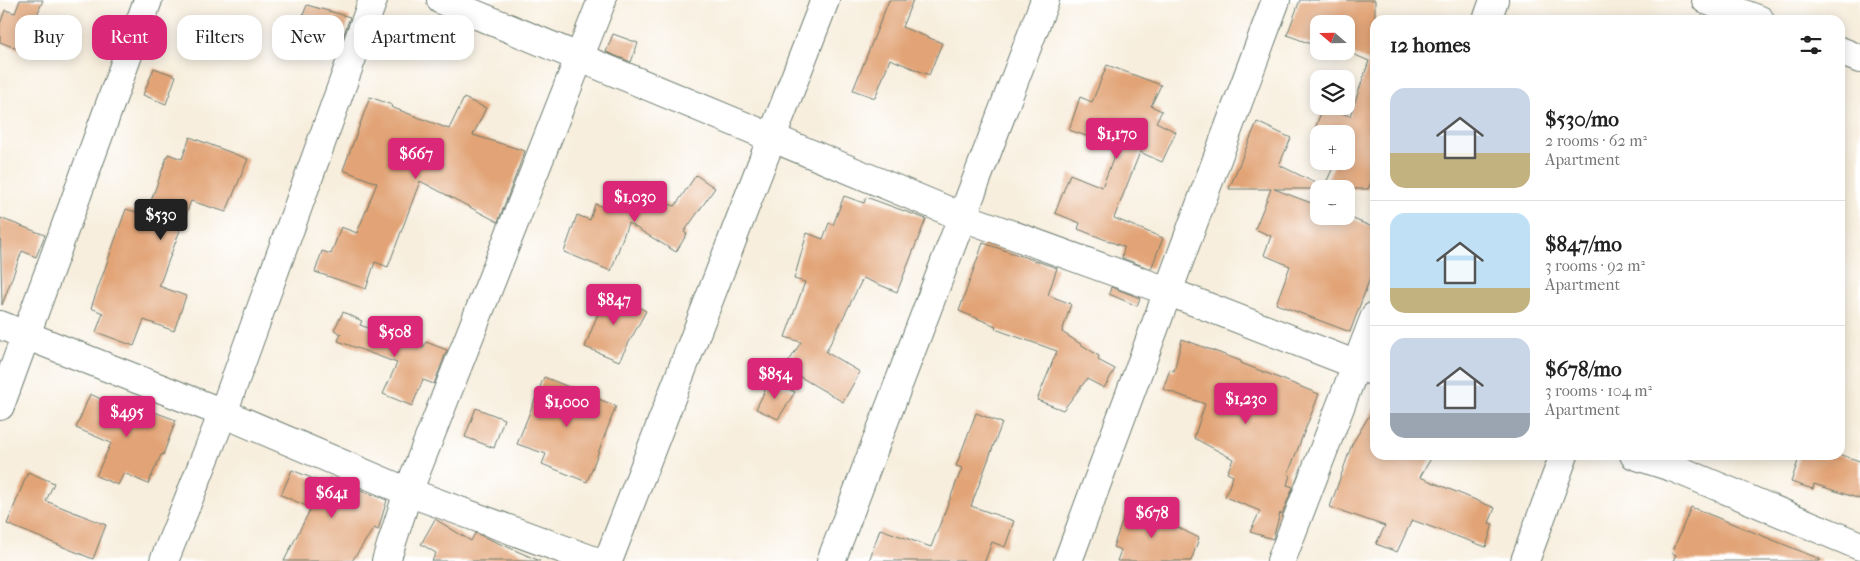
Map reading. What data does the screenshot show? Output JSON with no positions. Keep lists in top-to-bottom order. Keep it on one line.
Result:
{"north":"left","page":{"map_buttons":["+","−"],"chip":["Buy","Rent","Filters","New","Apartment"],"heading":"12 homes","list":[{"name":"$530/mo","note":"2 rooms · 62 m² · Apartment"},{"name":"$847/mo","note":"3 rooms · 92 m² · Apartment"},{"name":"$678/mo","note":"3 rooms · 104 m² · Apartment"}],"price":["$1,170","$667","$1,030","$530","$847","$508","$854","$1,230","$1,000","$495","$641","$678"]}}
